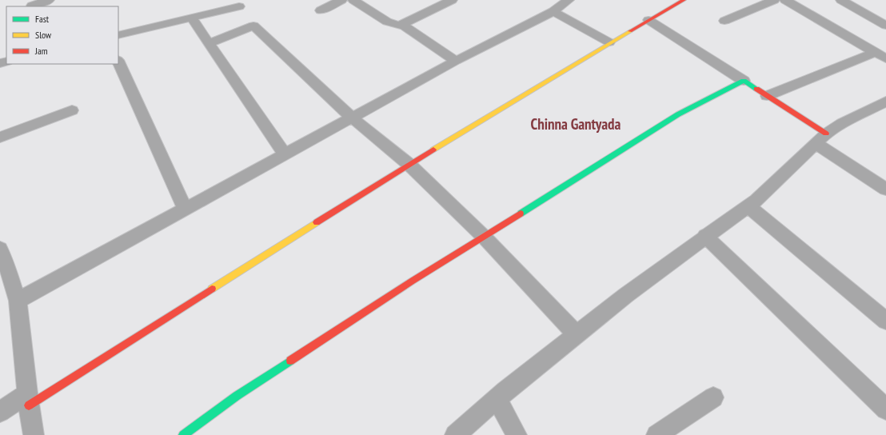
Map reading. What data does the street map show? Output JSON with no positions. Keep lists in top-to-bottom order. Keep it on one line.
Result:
{"districts":["Chinna Gantyada"],"legend":["Fast","Slow","Jam"]}
